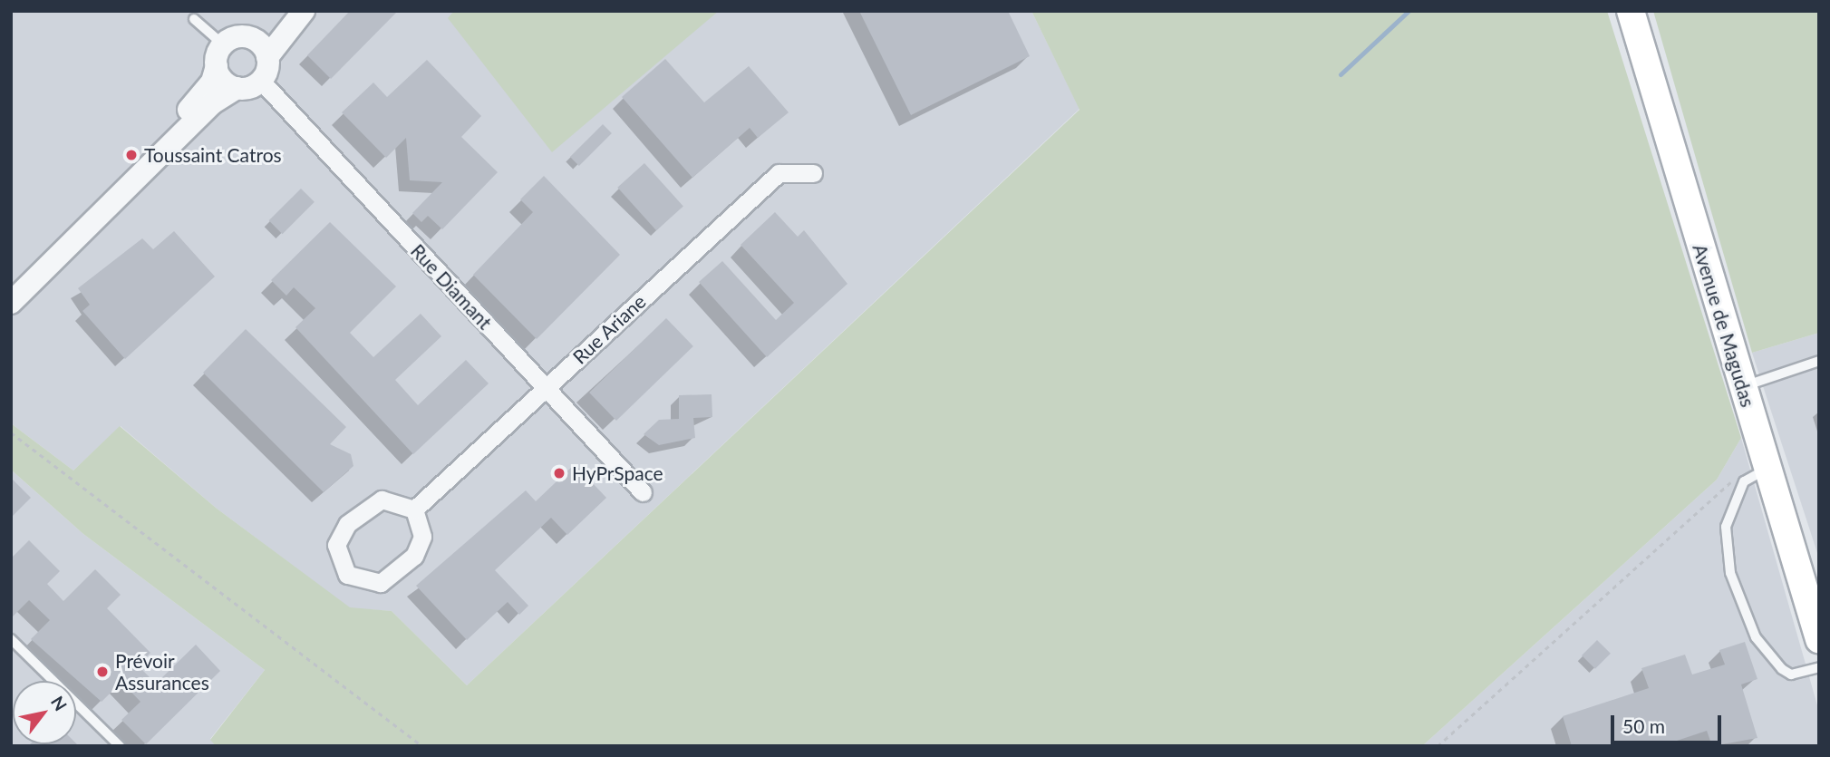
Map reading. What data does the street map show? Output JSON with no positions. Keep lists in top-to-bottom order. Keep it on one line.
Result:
{"streets":{"main road":["Avenue de Magudas"],"street":["Rue Diamant","Rue Ariane"]},"crossings":[["Rue Diamant","Rue Ariane"]],"places":["Toussaint Catros","HyPrSpace","Prévoir Assurances"],"scale_bar":"50 m","north":"top right"}
